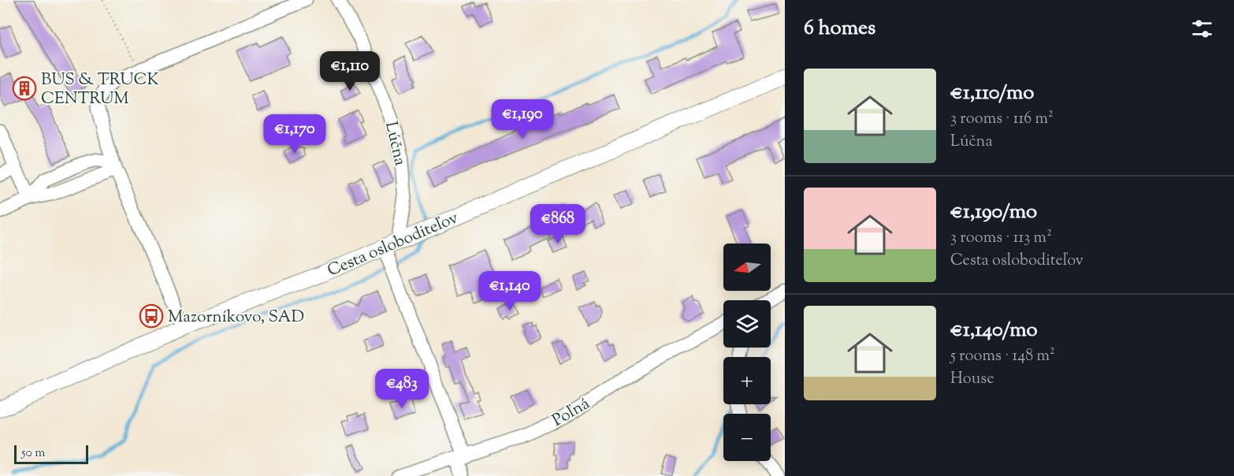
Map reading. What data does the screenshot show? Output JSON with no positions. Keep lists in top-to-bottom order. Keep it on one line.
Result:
{"streets":{"main road":["Cesta osloboditeľov"],"street":["Lúčna","Poľná"]},"crossings":[["Lúčna","Cesta osloboditeľov"]],"places":{"building":["BUS & TRUCK CENTRUM"],"bus stop":["Mazorníkovo, SAD"]},"scale_bar":"50 m","north":"left","page":{"heading":"6 homes","price":["€1,110","€1,190","€1,170","€868","€1,140","€483"],"list":[{"name":"€1,110/mo","note":"3 rooms · 116 m² · Lúčna"},{"name":"€1,190/mo","note":"3 rooms · 113 m² · Cesta osloboditeľov"},{"name":"€1,140/mo","note":"5 rooms · 148 m² · House"}],"map_buttons":["+","−"],"scale":"50 m"}}
